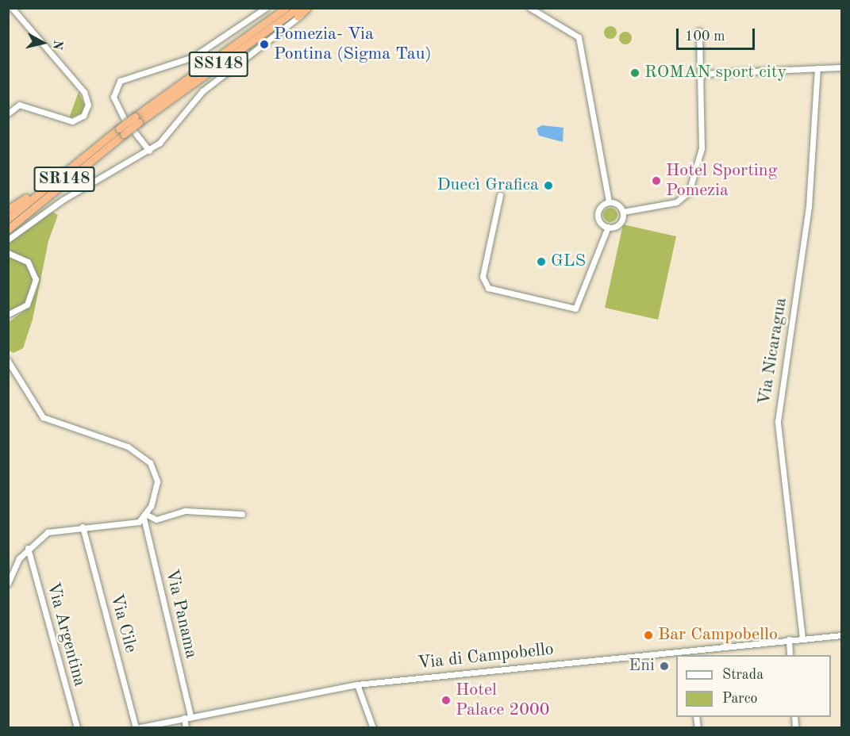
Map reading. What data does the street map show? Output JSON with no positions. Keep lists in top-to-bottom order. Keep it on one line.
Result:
{"streets":{"highway":["SS148","SR148"],"street":["Via Nicaragua","Via Panama","Via Cile","Via Argentina","Via di Campobello"]},"crossings":[["SS148","SR148"],["Via Nicaragua","Via di Campobello"],["Via Panama","Via di Campobello"],["Via Cile","Via di Campobello"]],"places":["Pomezia- Via Pontina (Sigma Tau)","ROMAN sport city","Hotel Sporting Pomezia","Duecì Grafica","GLS","Bar Campobello","Eni","Hotel Palace 2000"],"legend":["Strada","Parco"],"scale_bar":"100 m","north":"right"}
